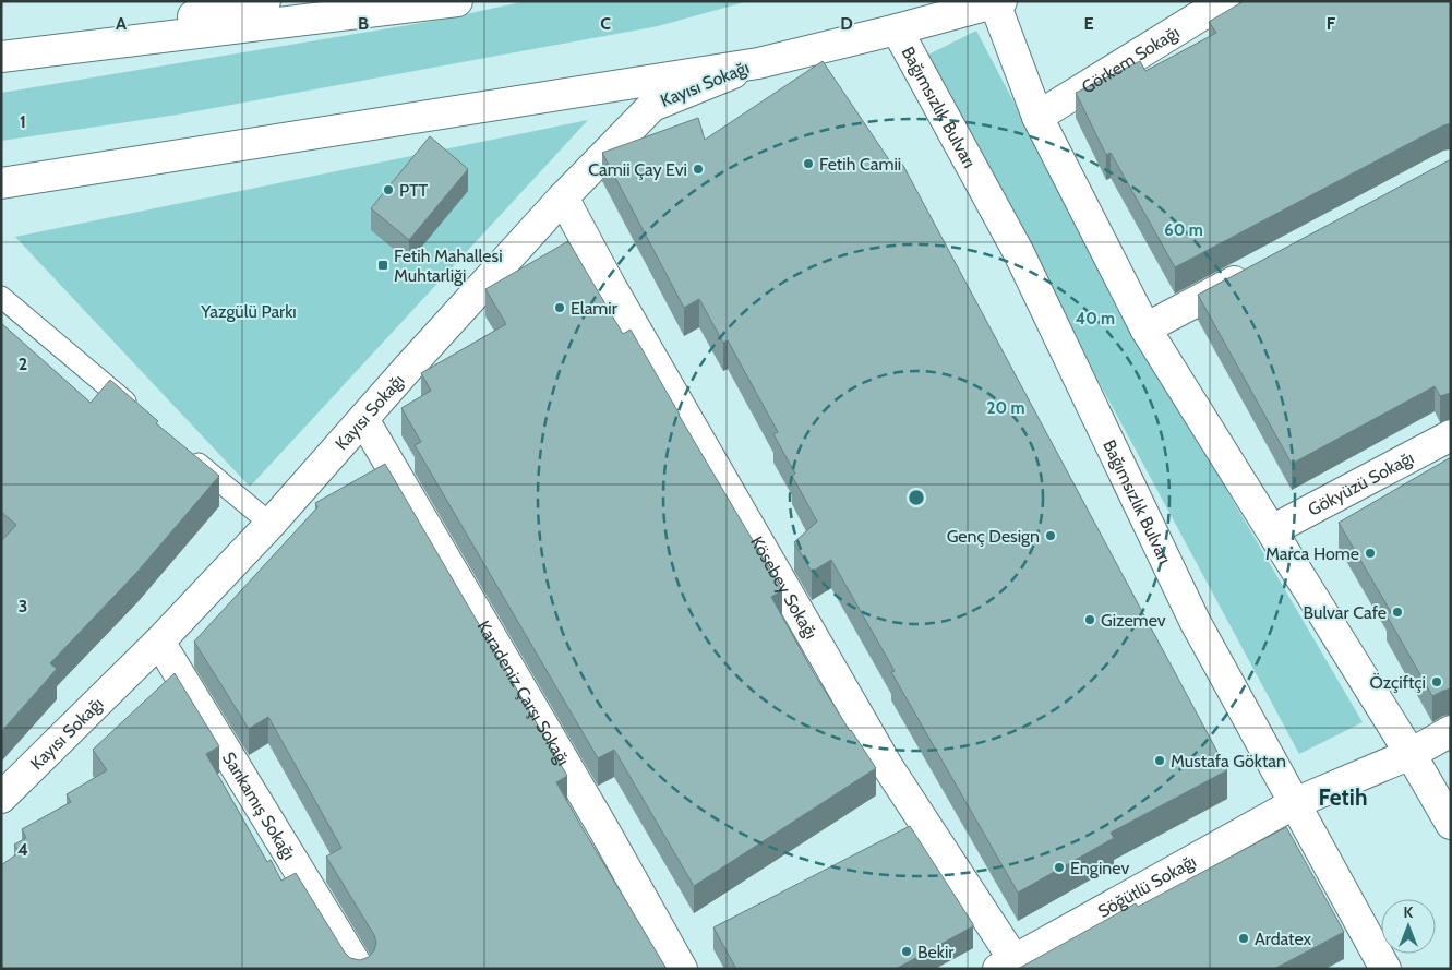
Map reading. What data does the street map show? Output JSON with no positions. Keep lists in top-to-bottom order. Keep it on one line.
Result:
{"streets":{"main road":["Görkem Sokağı","Kayısı Sokağı","Bağımsızlık Bulvarı","Gökyüzü Sokağı","Kösebey Sokağı","Karadeniz Çarşı Sokağı","Sarıkamış Sokağı","Söğütlü Sokağı"]},"crossings":[["Kayısı Sokağı","Kösebey Sokağı"],["Kayısı Sokağı","Karadeniz Çarşı Sokağı"],["Kayısı Sokağı","Sarıkamış Sokağı"],["Bağımsızlık Bulvarı","Söğütlü Sokağı"],["Kösebey Sokağı","Söğütlü Sokağı"]],"districts":["Fetih"],"parks":["Yazgülü Parkı"],"places":{"other":["Fetih Camii","Camii Çay Evi","PTT","Elamir","Genç Design","Marca Home","Bulvar Cafe","Gizemev","Özçiftçi","Mustafa Göktan","Enginev","Ardatex","Bekir"],"transit":["Fetih Mahallesi Muhtarliği"]},"north":"top","grid":{"columns":["A","B","C","D","E","F"],"rows":["1","2","3","4"]},"rings":["60 m","40 m","20 m"]}
